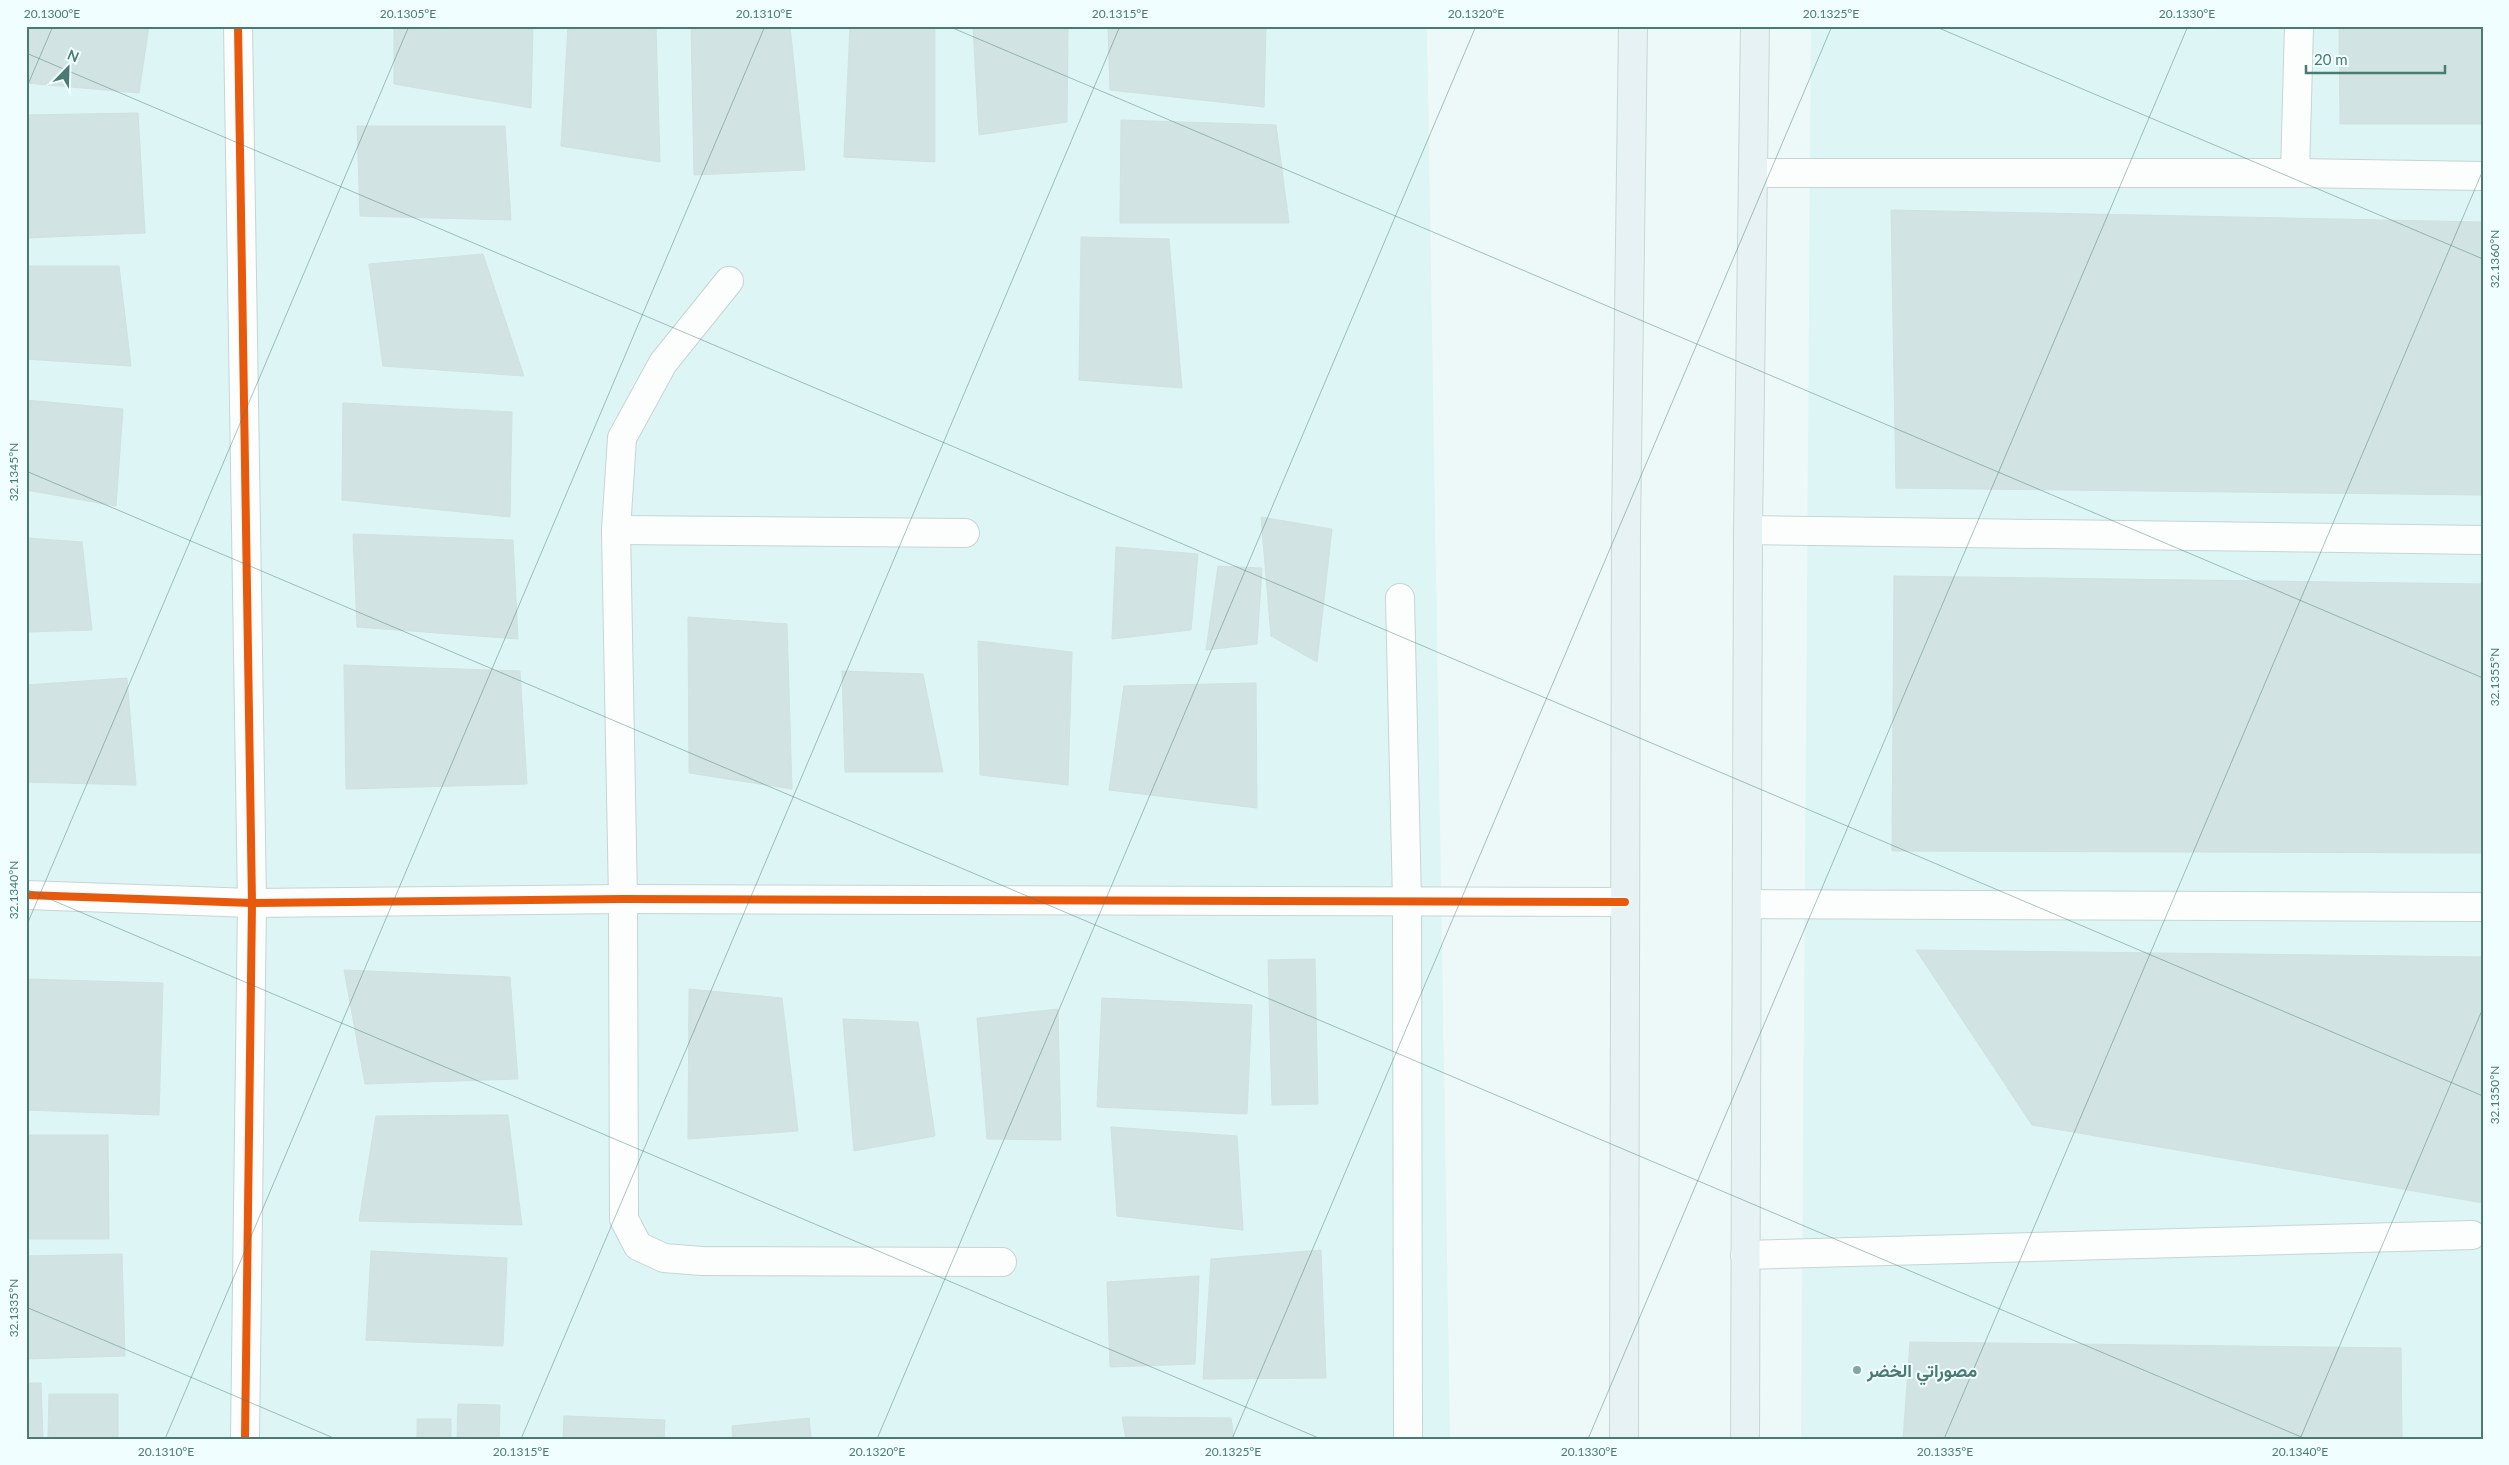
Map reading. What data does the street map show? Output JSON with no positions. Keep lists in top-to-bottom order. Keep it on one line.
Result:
{"places":["مصوراتي الخضر"],"scale_bar":"20 m","north":"top right","coordinates":["20.1300°E","20.1305°E","20.1310°E","20.1315°E","20.1320°E","20.1325°E","20.1330°E","32.1360°N","32.1345°N","32.1355°N","32.1340°N","32.1350°N","32.1335°N","20.1335°E","20.1340°E"]}
